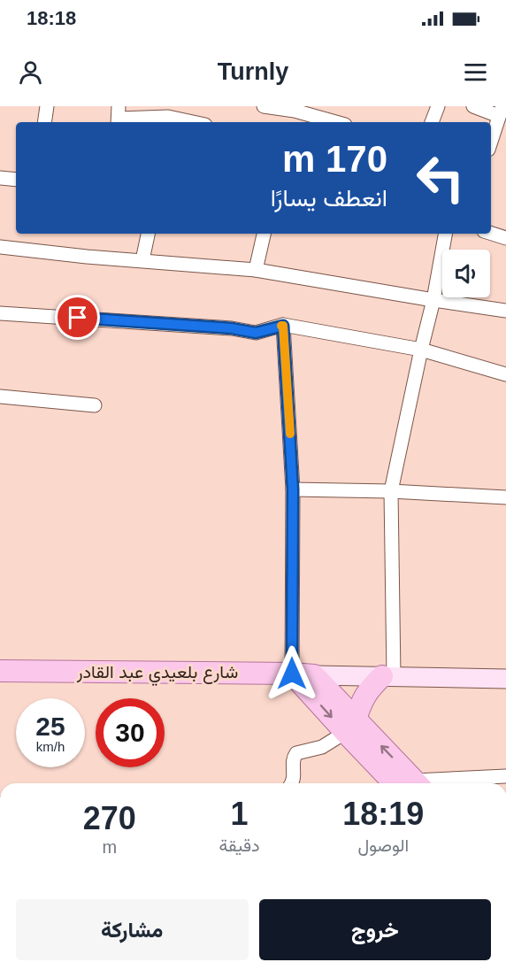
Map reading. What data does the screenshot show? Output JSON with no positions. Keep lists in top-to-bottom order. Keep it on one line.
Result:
{"streets":{"main road":["شارع بلعيدي عبد القادر"]},"page":{"status":"18:18","header":"Turnly","turn":["170 m","انعطف يسارًا"],"speed":"25 km/h","limit":"30","eta":["18:19","الوصول","1","دقيقة","270","m"],"buttons":["خروج","مشاركة"]}}
